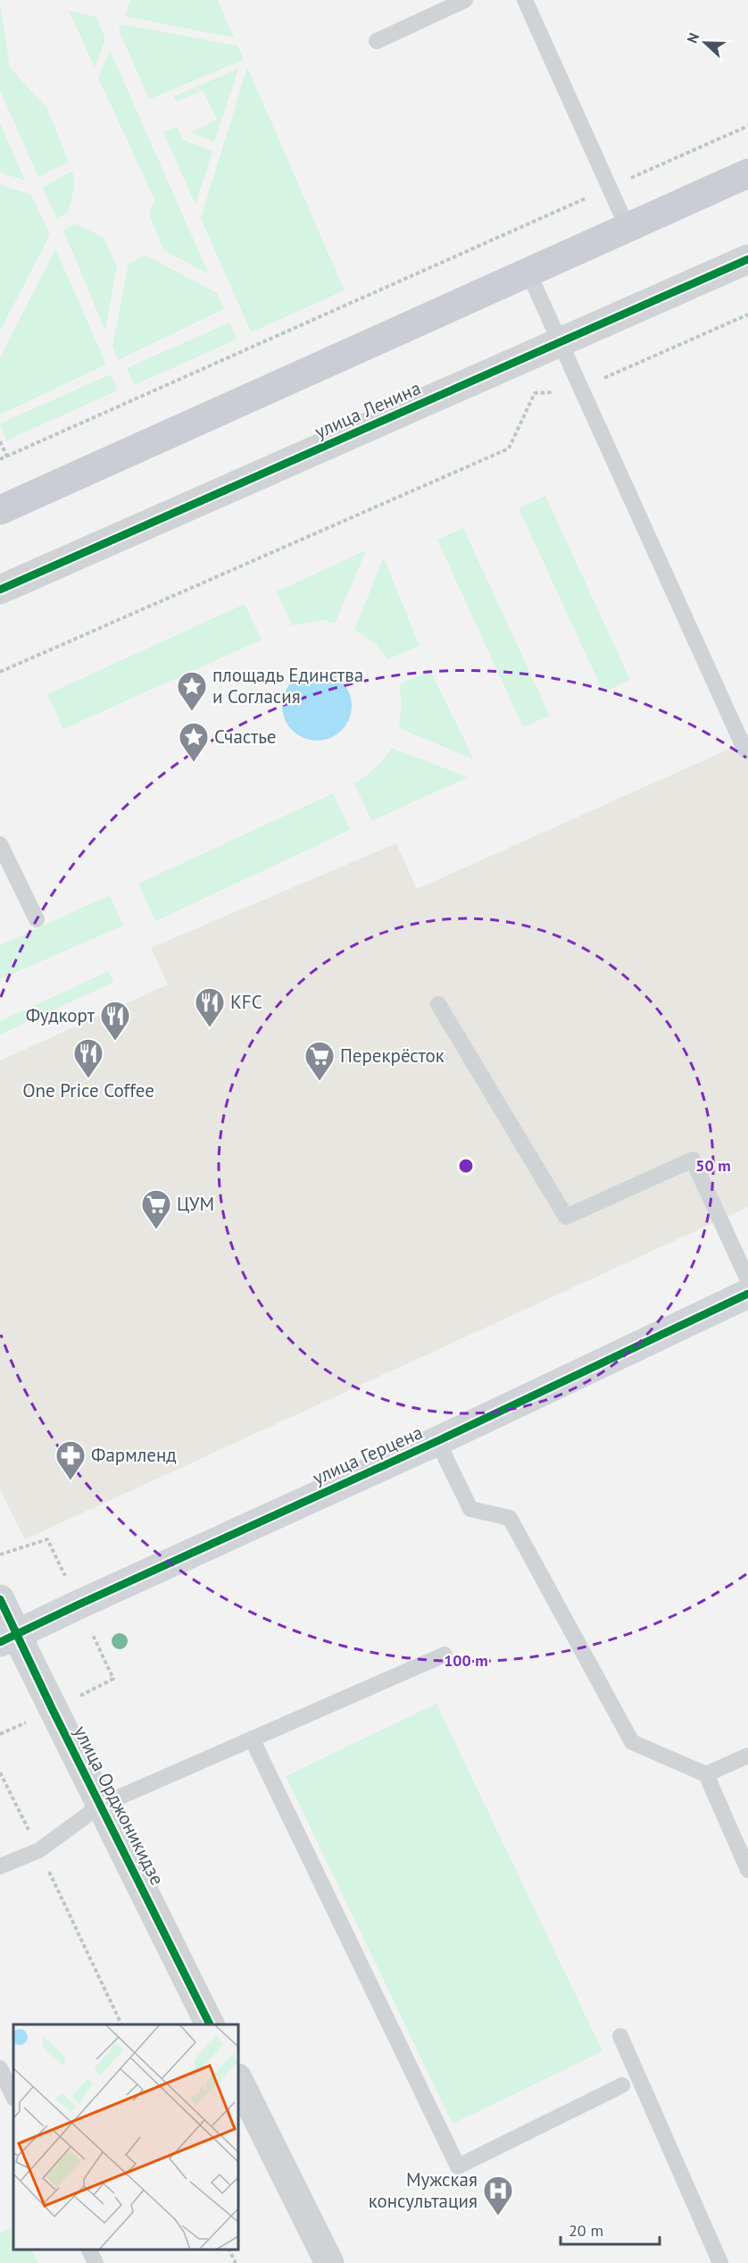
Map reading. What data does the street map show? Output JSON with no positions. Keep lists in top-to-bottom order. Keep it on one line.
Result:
{"streets":{"street":["улица Ленина","улица Герцена","улица Орджоникидзе"]},"crossings":[["улица Герцена","улица Орджоникидзе"]],"places":{"place":["площадь Единства и Согласия","Счастье"],"restaurant":["KFC","Фудкорт","One Price Coffee"],"supermarket":["Перекрёсток","ЦУМ"],"pharmacy":["Фармленд"],"hospital":["Мужская консультация"]},"scale_bar":"20 m","north":"left","rings":["50 m","100 m"]}
